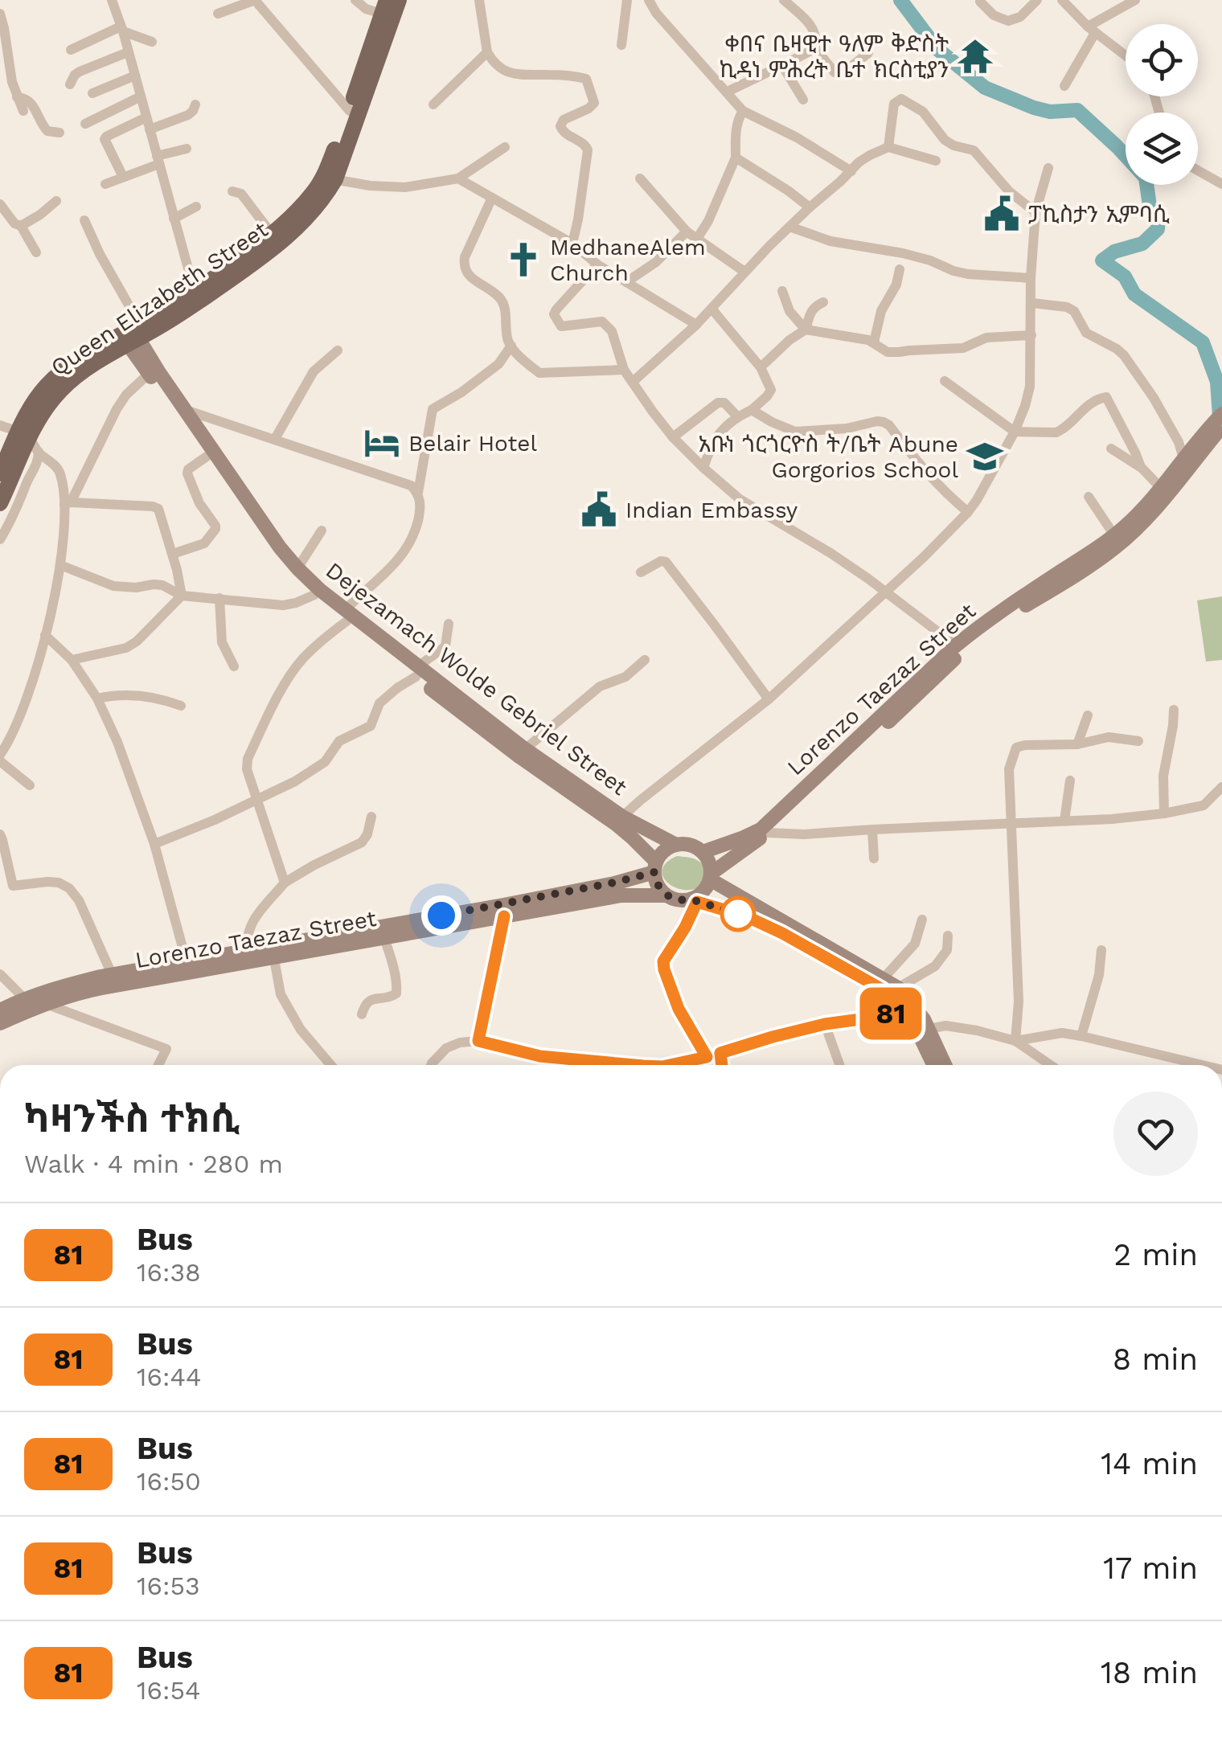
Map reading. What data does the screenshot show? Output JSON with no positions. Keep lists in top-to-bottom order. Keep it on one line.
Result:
{"streets":{"main road":["Queen Elizabeth Street","Dejezamach Wolde Gebriel Street","Lorenzo Taezaz Street"]},"crossings":[["Queen Elizabeth Street","Dejezamach Wolde Gebriel Street"],["Dejezamach Wolde Gebriel Street","Lorenzo Taezaz Street"]],"places":{"temple":["ቀበና ቤዛዊተ ዓለም ቅድስት ኪዳነ ምሕረት ቤተ ክርስቲያን"],"public building":["ፓኪስታን ኢምባሲ","Indian Embassy"],"church":["MedhaneAlem Church"],"hotel":["Belair Hotel"],"school or university":["አቡነ ጎርጎርዮስ ት/ቤት Abune Gorgorios School"]},"lines":["bus line 81"],"page":{"on_map":"81","heading":["ካዛንችስ ተክሲ","Walk · 4 min · 280 m"],"list":[{"mark":"81","name":"Bus","note":"16:38","value":"2 min"},{"mark":"81","name":"Bus","note":"16:44","value":"8 min"},{"mark":"81","name":"Bus","note":"16:50","value":"14 min"},{"mark":"81","name":"Bus","note":"16:53","value":"17 min"},{"mark":"81","name":"Bus","note":"16:54","value":"18 min"}]}}
